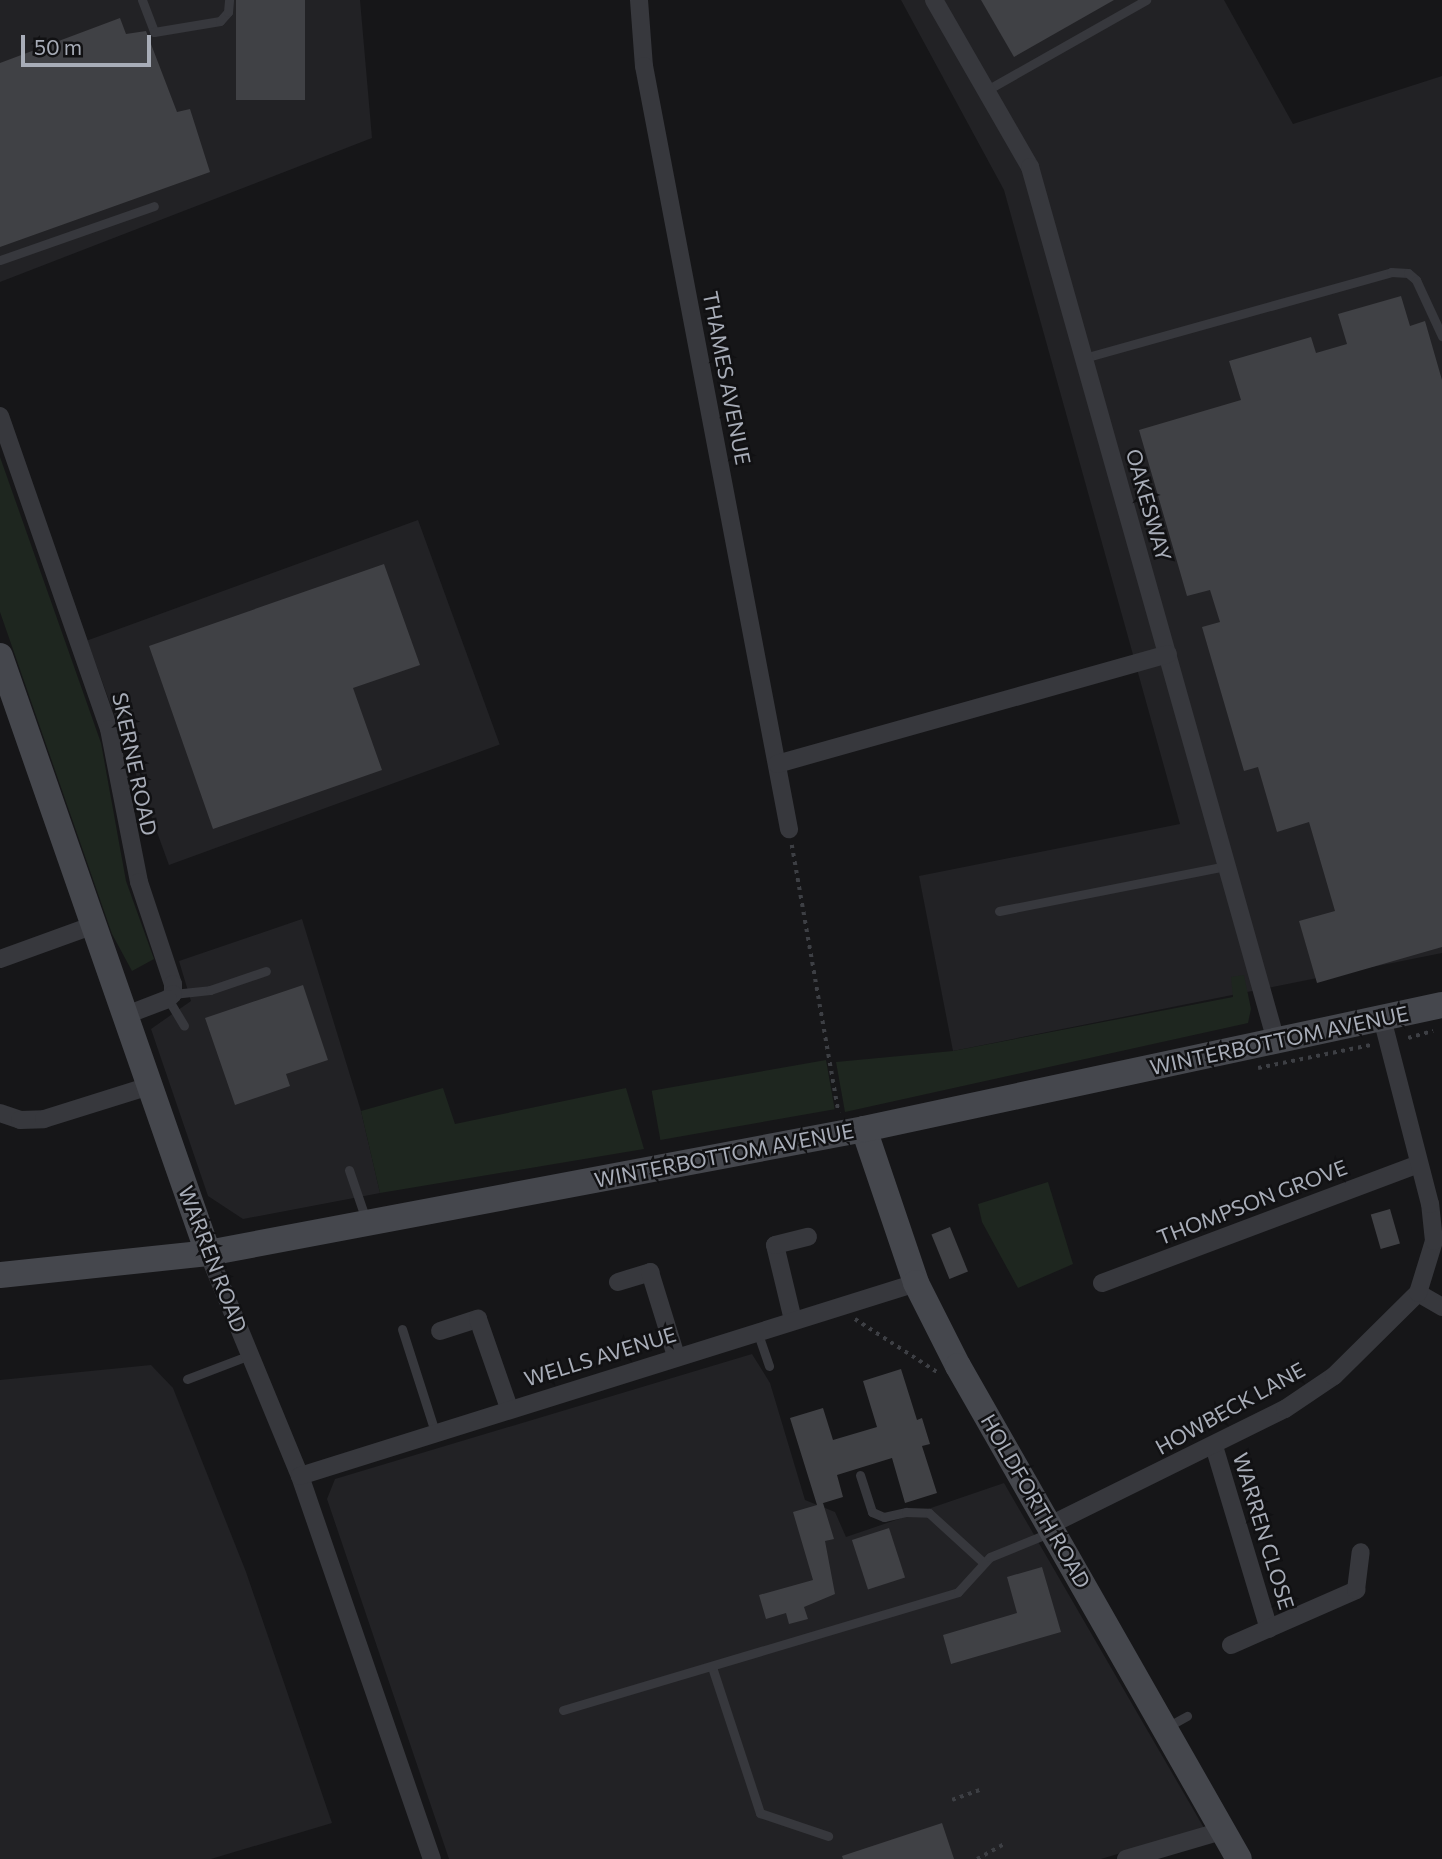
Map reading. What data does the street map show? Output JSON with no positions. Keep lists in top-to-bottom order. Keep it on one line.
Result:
{"streets":{"street":["THAMES AVENUE","OAKESWAY","SKERNE ROAD","WINTERBOTTOM AVENUE","THOMPSON GROVE","WARREN ROAD","WELLS AVENUE","HOWBECK LANE","HOLDFORTH ROAD","WARREN CLOSE"]},"crossings":[["OAKESWAY","WINTERBOTTOM AVENUE"],["WINTERBOTTOM AVENUE","WARREN ROAD"],["WINTERBOTTOM AVENUE","HOWBECK LANE"],["WINTERBOTTOM AVENUE","HOLDFORTH ROAD"],["THOMPSON GROVE","HOWBECK LANE"],["WARREN ROAD","WELLS AVENUE"],["WELLS AVENUE","HOLDFORTH ROAD"],["HOWBECK LANE","HOLDFORTH ROAD"],["HOWBECK LANE","WARREN CLOSE"]],"scale_bar":"50 m"}
